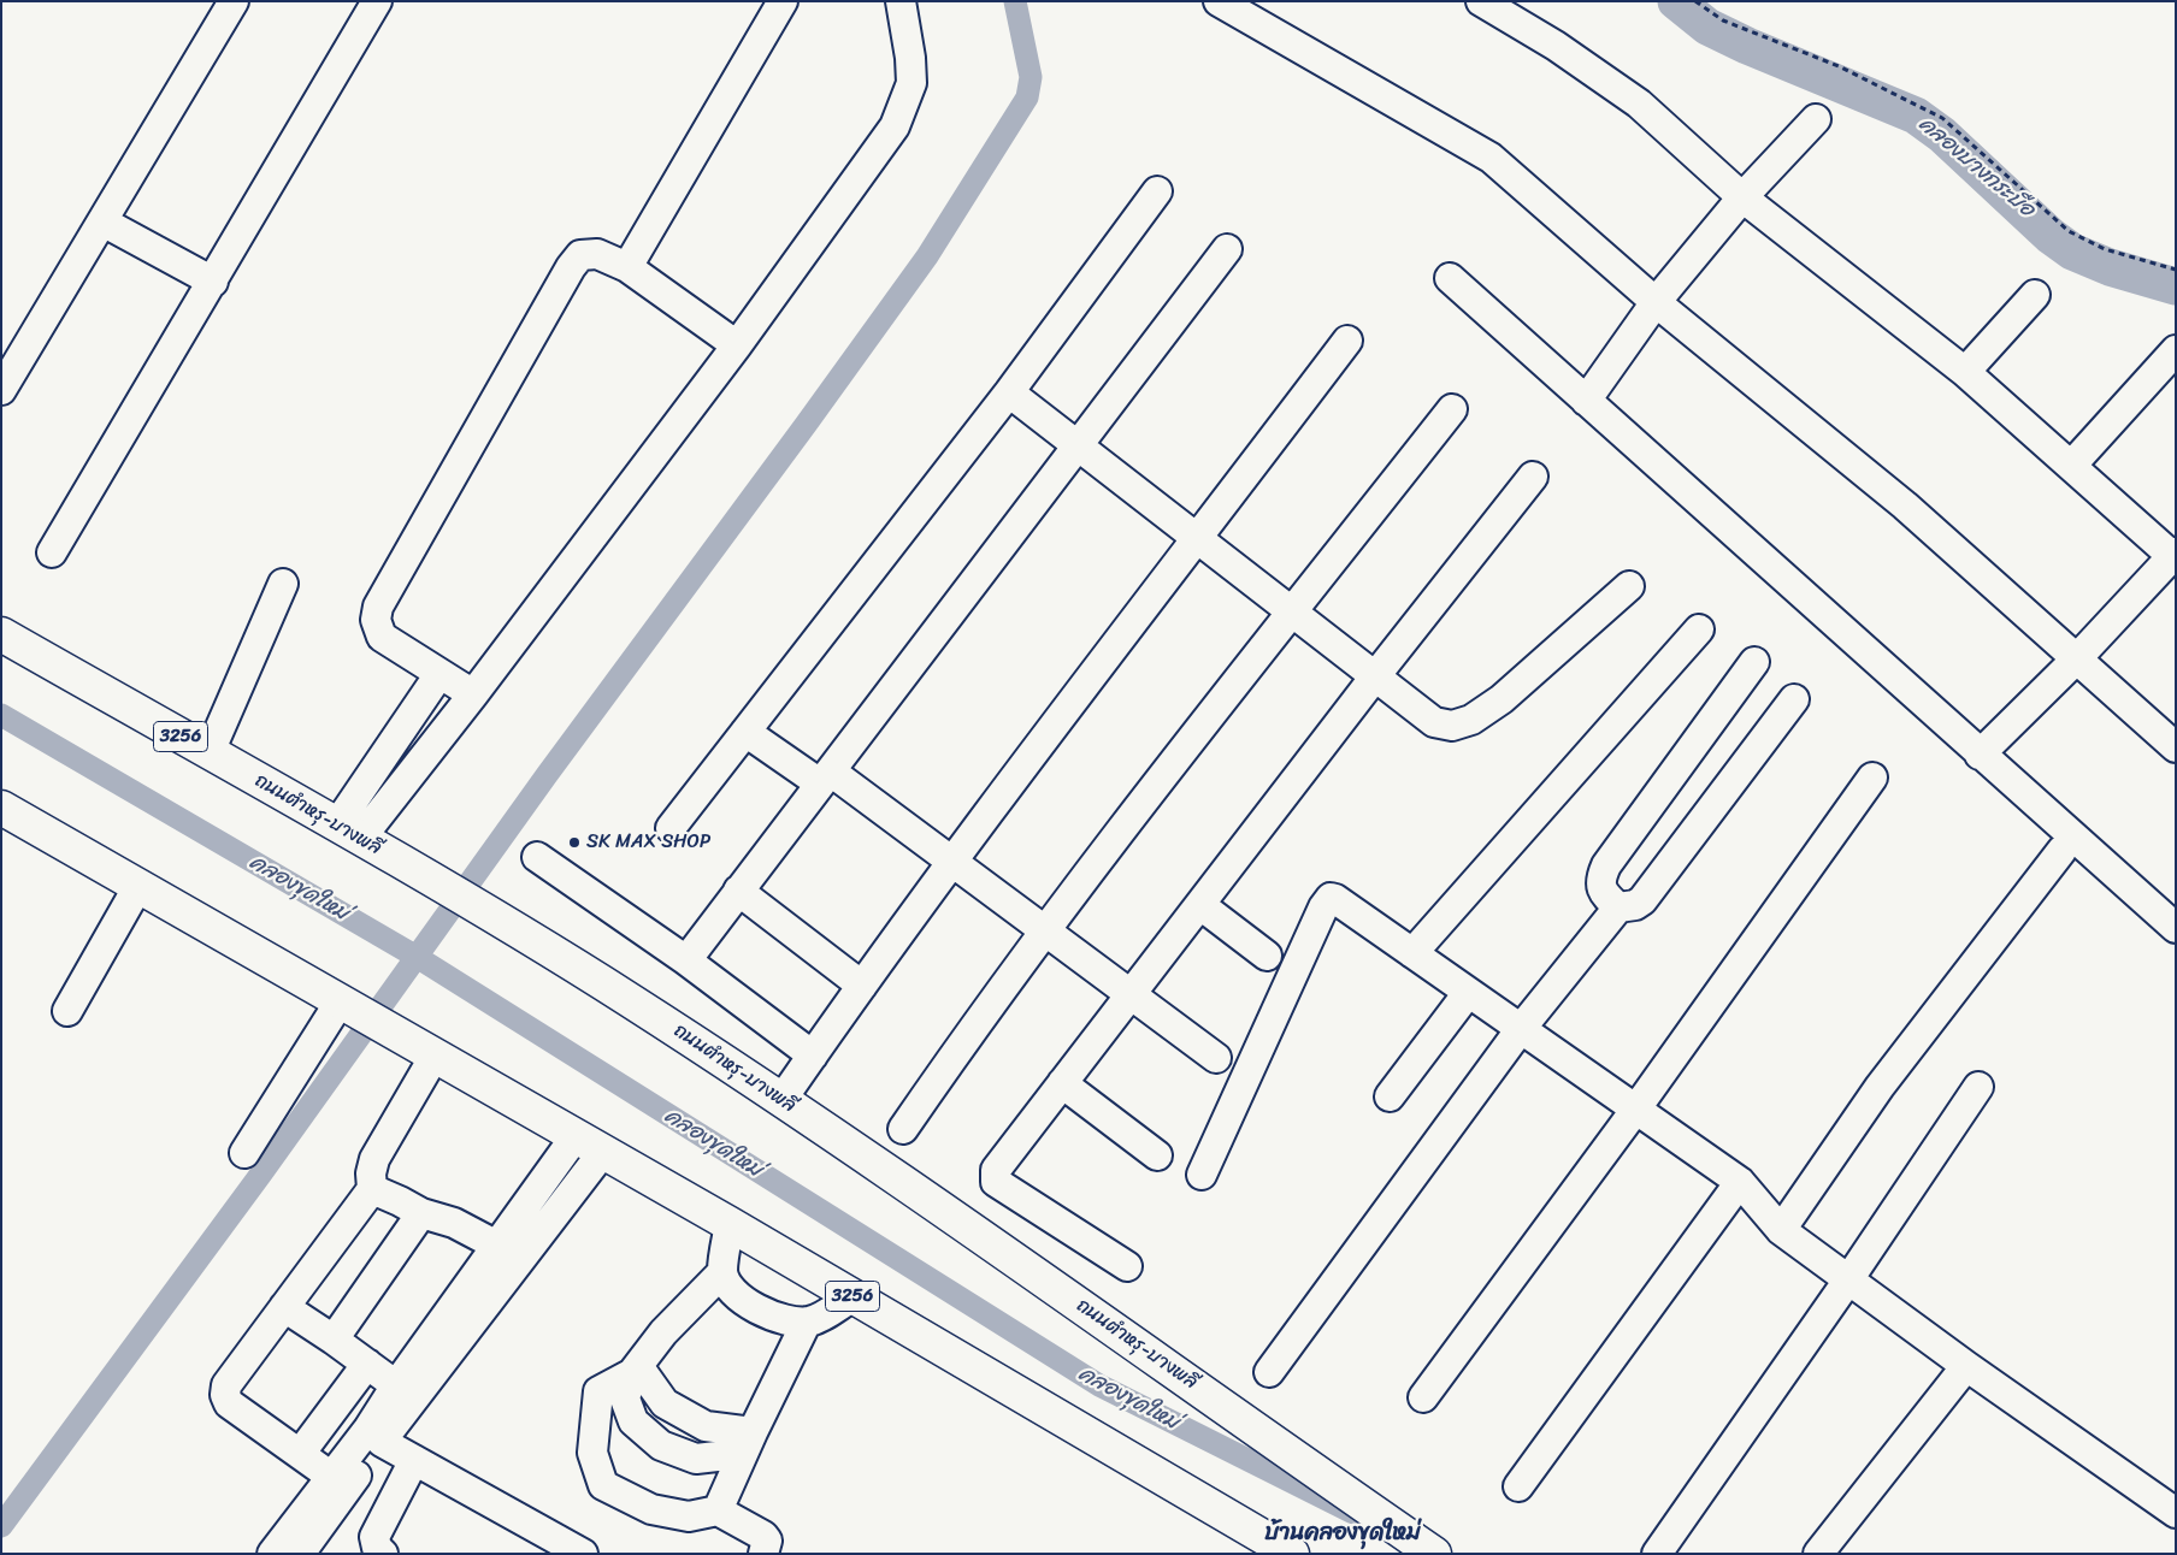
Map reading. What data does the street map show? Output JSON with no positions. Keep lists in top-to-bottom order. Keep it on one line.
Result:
{"streets":{"main road":["3256","ถนนตำหรุ-บางพลี"]},"districts":["บ้านคลองขุดใหม่"],"water":["คลองบางกระบือ","คลองขุดใหม่"],"places":["SK MAX SHOP"]}
